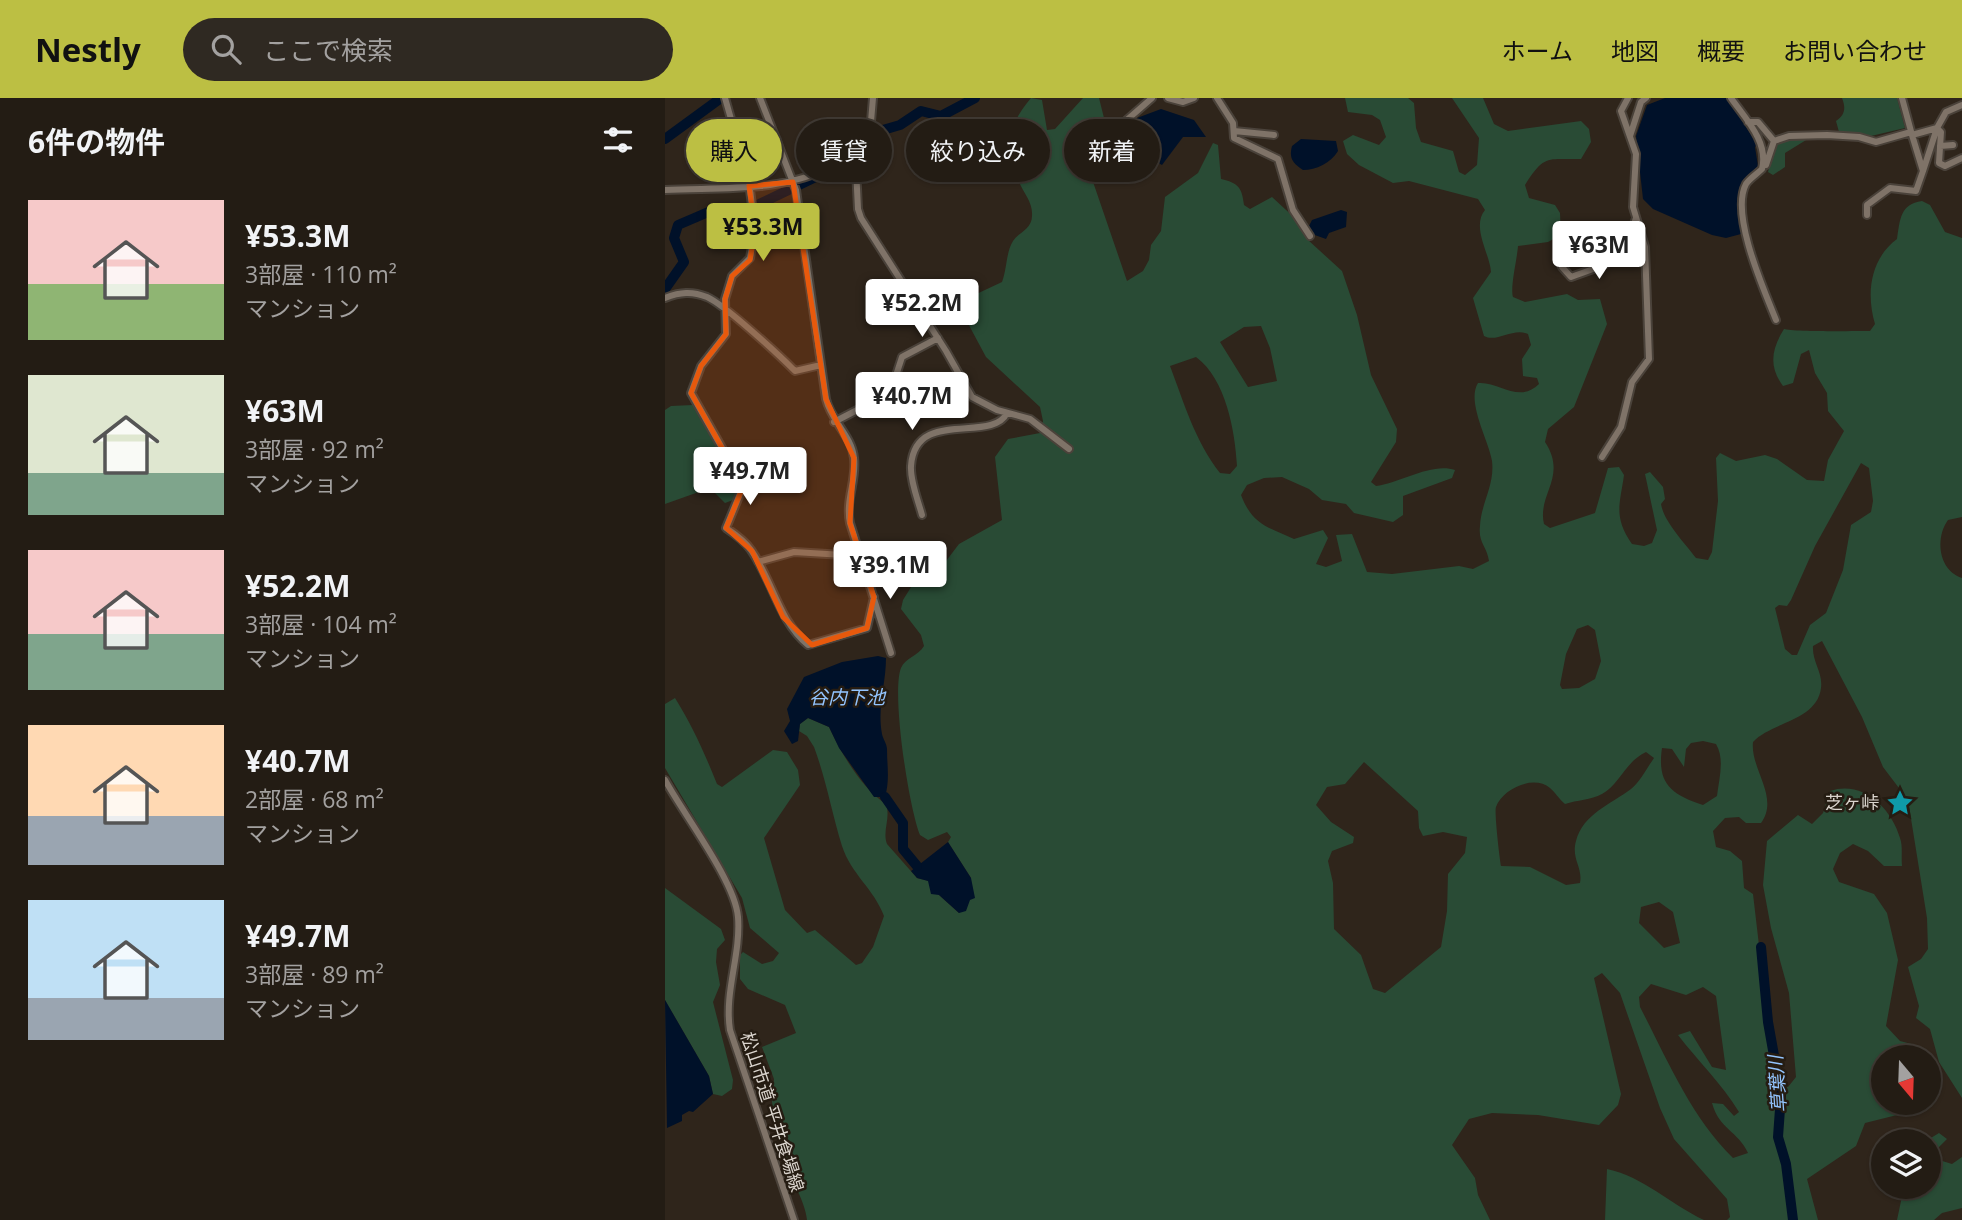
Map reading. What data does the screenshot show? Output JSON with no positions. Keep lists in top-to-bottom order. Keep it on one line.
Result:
{"streets":{"street":["松山市道 平井食場線"]},"water":["谷内下池","草葉川"],"places":{"place":["芝ヶ峠"]},"north":"bottom","page":{"header":"Nestly","search":"ここで検索","nav":["ホーム","地図","概要","お問い合わせ"],"heading":"6件の物件","chip":["購入","賃貸","絞り込み","新着"],"list":[{"name":"¥53.3M","note":"3部屋 · 110 m² · マンション"},{"name":"¥63M","note":"3部屋 · 92 m² · マンション"},{"name":"¥52.2M","note":"3部屋 · 104 m² · マンション"},{"name":"¥40.7M","note":"2部屋 · 68 m² · マンション"},{"name":"¥49.7M","note":"3部屋 · 89 m² · マンション"}],"price":["¥53.3M","¥63M","¥52.2M","¥40.7M","¥49.7M","¥39.1M"]}}
